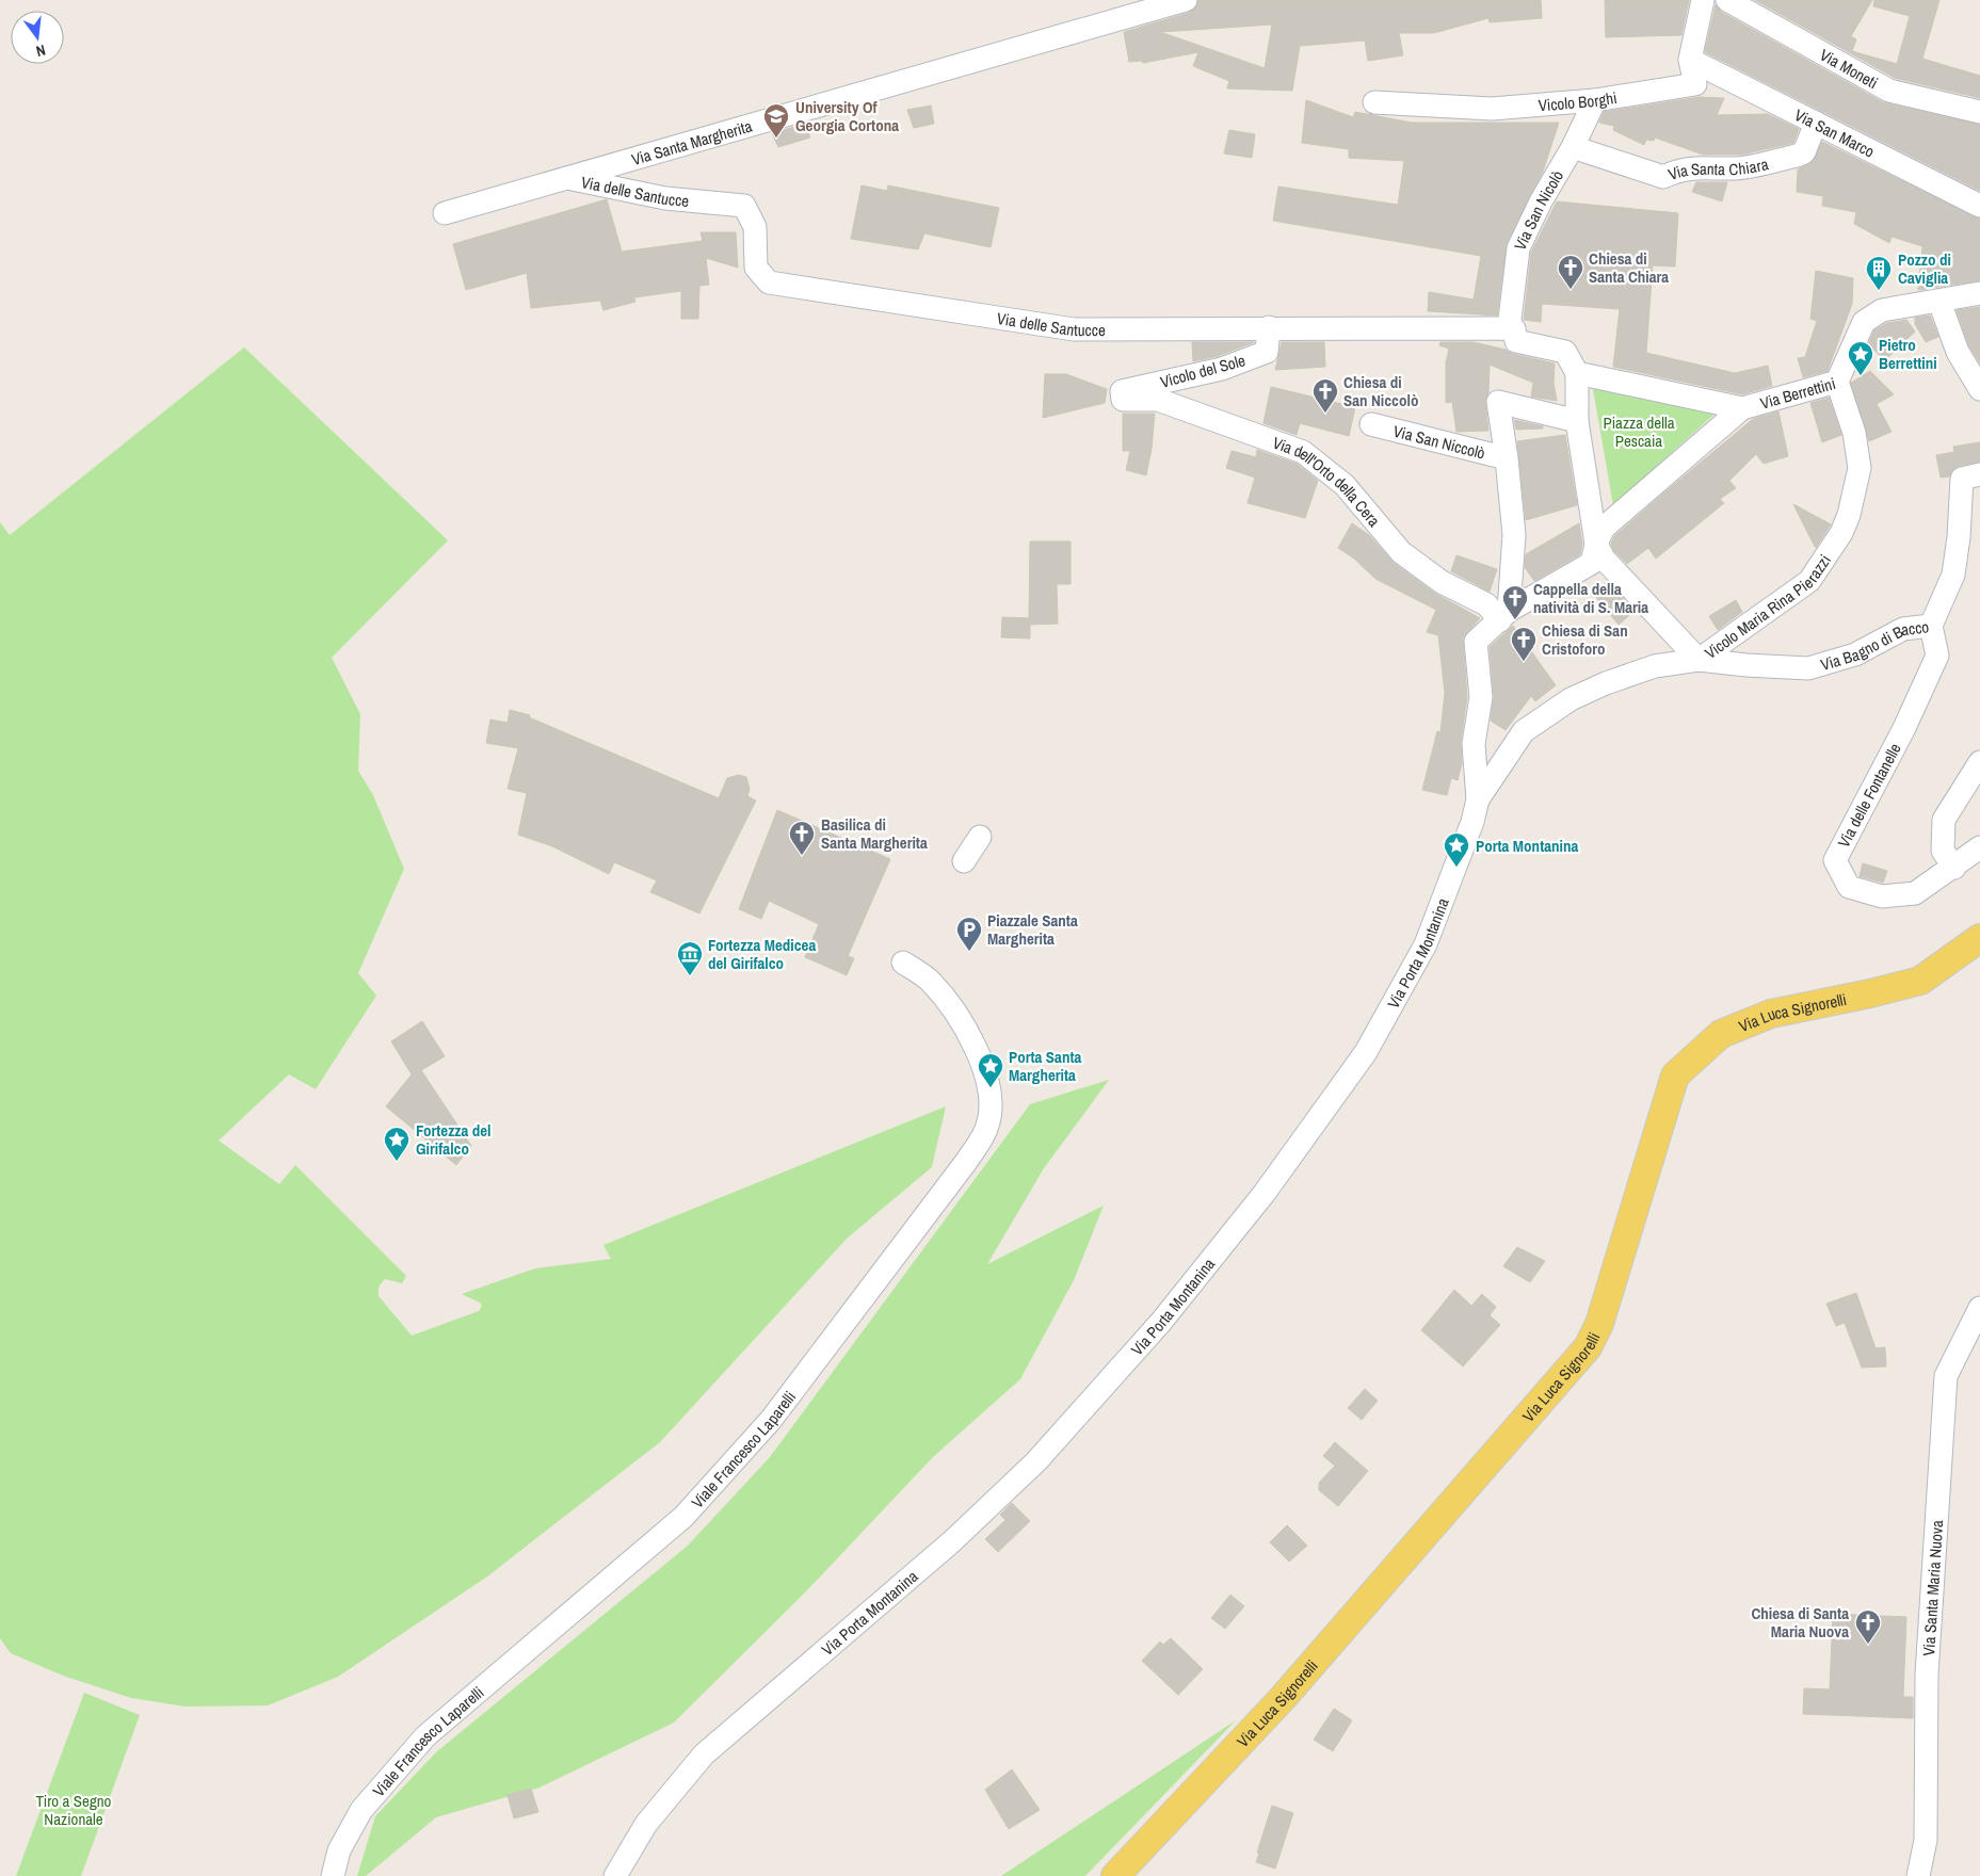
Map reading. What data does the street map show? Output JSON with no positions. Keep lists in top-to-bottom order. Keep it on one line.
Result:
{"streets":{"main road":["Via Luca Signorelli"],"street":["Via Moneti","Vicolo Borghi","Via San Marco","Via Santa Margherita","Via Santa Chiara","Via delle Santucce","Via San Nicolò","Vicolo del Sole","Via Berrettini","Via San Niccolò","Via dell'Orto della Cera","Vicolo Maria Rina Pierazzi","Via Bagno di Bacco","Via delle Fontanelle","Via Porta Montanina","Viale Francesco Laparelli","Via Santa Maria Nuova"]},"crossings":[["Vicolo Borghi","Via San Marco"],["Vicolo Borghi","Via San Nicolò"],["Via San Marco","Via Santa Chiara"],["Via Santa Margherita","Via delle Santucce"],["Via Santa Chiara","Via San Nicolò"],["Via delle Santucce","Via San Nicolò"],["Via delle Santucce","Vicolo del Sole"],["Vicolo del Sole","Via dell'Orto della Cera"],["Via Berrettini","Vicolo Maria Rina Pierazzi"],["Via San Niccolò","Via dell'Orto della Cera"],["Via San Niccolò","Via Porta Montanina"],["Via dell'Orto della Cera","Via Porta Montanina"],["Vicolo Maria Rina Pierazzi","Via Bagno di Bacco"],["Vicolo Maria Rina Pierazzi","Via Porta Montanina"],["Via Bagno di Bacco","Via delle Fontanelle"]],"parks":["Piazza della Pescaia","Tiro a Segno Nazionale"],"places":{"school or university":["University Of Georgia Cortona"],"church":["Chiesa di Santa Chiara","Chiesa di San Niccolò","Cappella della natività di S. Maria","Chiesa di San Cristoforo","Basilica di Santa Margherita","Chiesa di Santa Maria Nuova"],"building":["Pozzo di Caviglia"],"place":["Pietro Berrettini","Porta Montanina","Porta Santa Margherita","Fortezza del Girifalco"],"parking":["Piazzale Santa Margherita"],"museum":["Fortezza Medicea del Girifalco"]},"north":"bottom"}
